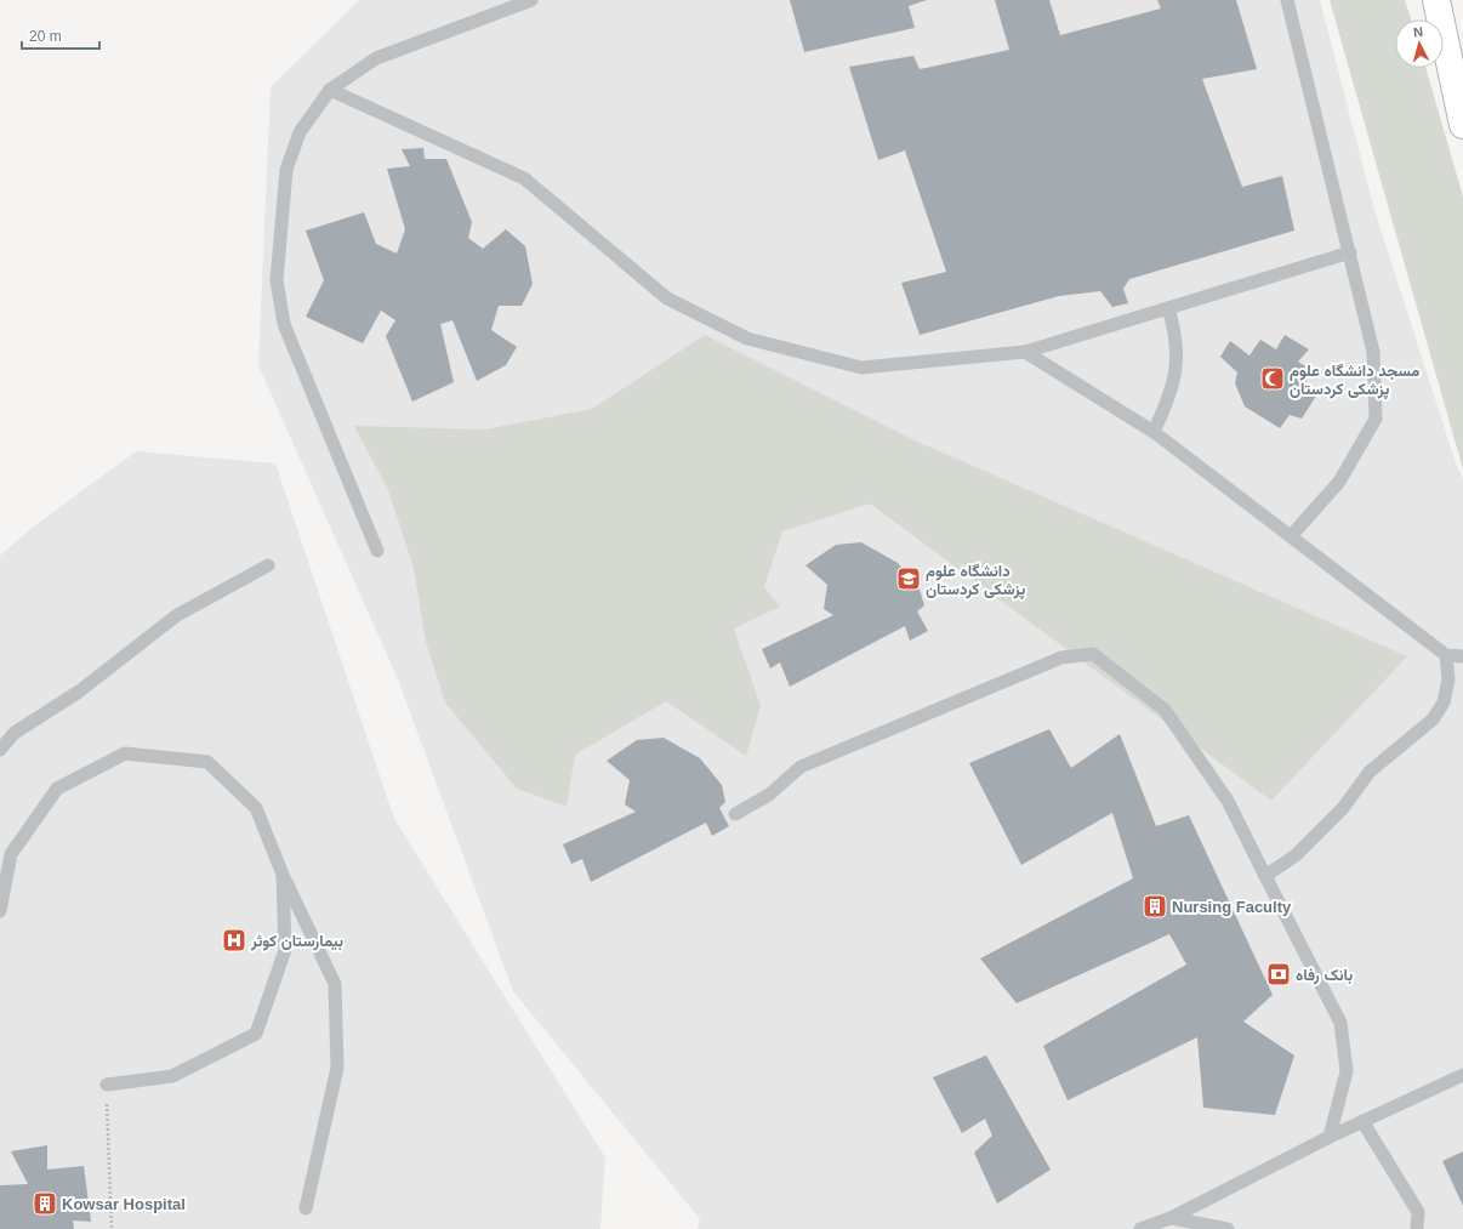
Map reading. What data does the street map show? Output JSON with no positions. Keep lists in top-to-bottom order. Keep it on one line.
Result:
{"places":{"mosque":["مسجد دانشگاه علوم پزشکی کردستان"],"school or university":["دانشگاه علوم پزشکی کردستان"],"building":["Nursing Faculty","Kowsar Hospital"],"hospital":["بیمارستان کوثر"],"bank":["بانک رفاه"]},"scale_bar":"20 m","north":"top"}
